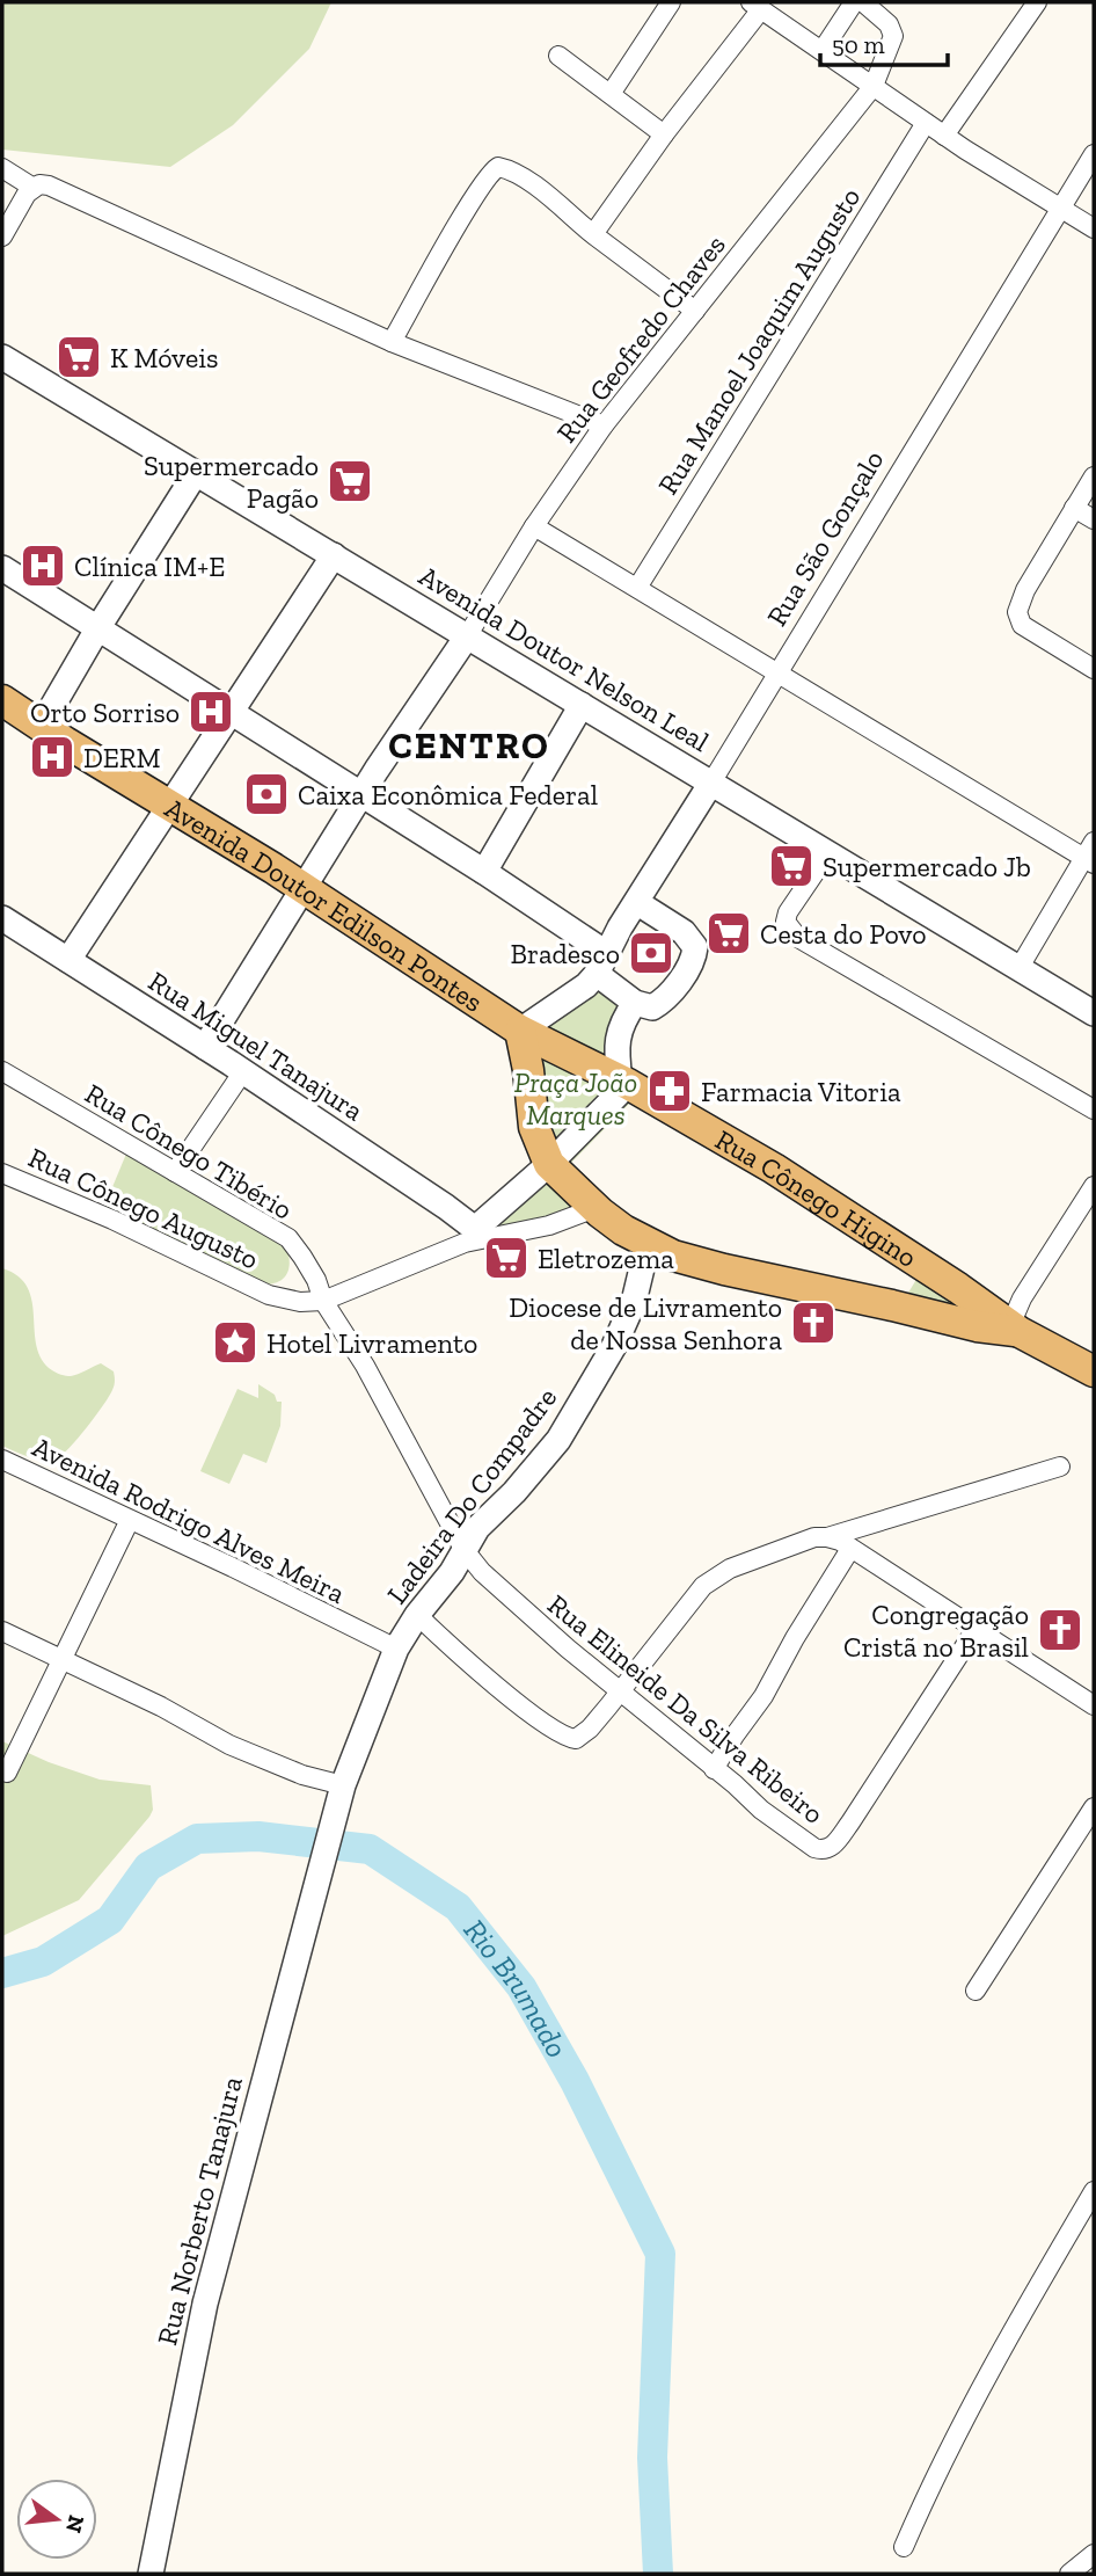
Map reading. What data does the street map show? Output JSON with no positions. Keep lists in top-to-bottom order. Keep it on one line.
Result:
{"streets":{"main road":["Avenida Doutor Edilson Pontes","Rua Cônego Higino"],"street":["Rua Geofredo Chaves","Rua Manoel Joaquim Augusto","Rua São Gonçalo","Avenida Doutor Nelson Leal","Rua Miguel Tanajura","Rua Cônego Tibério","Rua Cônego Augusto","Ladeira Do Compadre","Avenida Rodrigo Alves Meira","Rua Elineide Da Silva Ribeiro","Rua Norberto Tanajura"]},"crossings":[["Rua Geofredo Chaves","Avenida Doutor Nelson Leal"],["Rua São Gonçalo","Avenida Doutor Nelson Leal"],["Rua Cônego Tibério","Rua Cônego Augusto"],["Rua Cônego Tibério","Ladeira Do Compadre"],["Rua Cônego Tibério","Rua Elineide Da Silva Ribeiro"],["Ladeira Do Compadre","Avenida Rodrigo Alves Meira"],["Ladeira Do Compadre","Rua Elineide Da Silva Ribeiro"],["Ladeira Do Compadre","Rua Norberto Tanajura"]],"districts":["CENTRO"],"water":["Rio Brumado"],"parks":["Praça João Marques"],"places":{"supermarket":["K Móveis","Supermercado Pagão","Supermercado Jb","Cesta do Povo","Eletrozema"],"hospital":["Clínica IM+E","Orto Sorriso","DERM"],"bank":["Caixa Econômica Federal","Bradesco"],"pharmacy":["Farmacia Vitoria"],"church":["Diocese de Livramento de Nossa Senhora","Congregação Cristã no Brasil"],"place":["Hotel Livramento"]},"scale_bar":"50 m","north":"right"}
